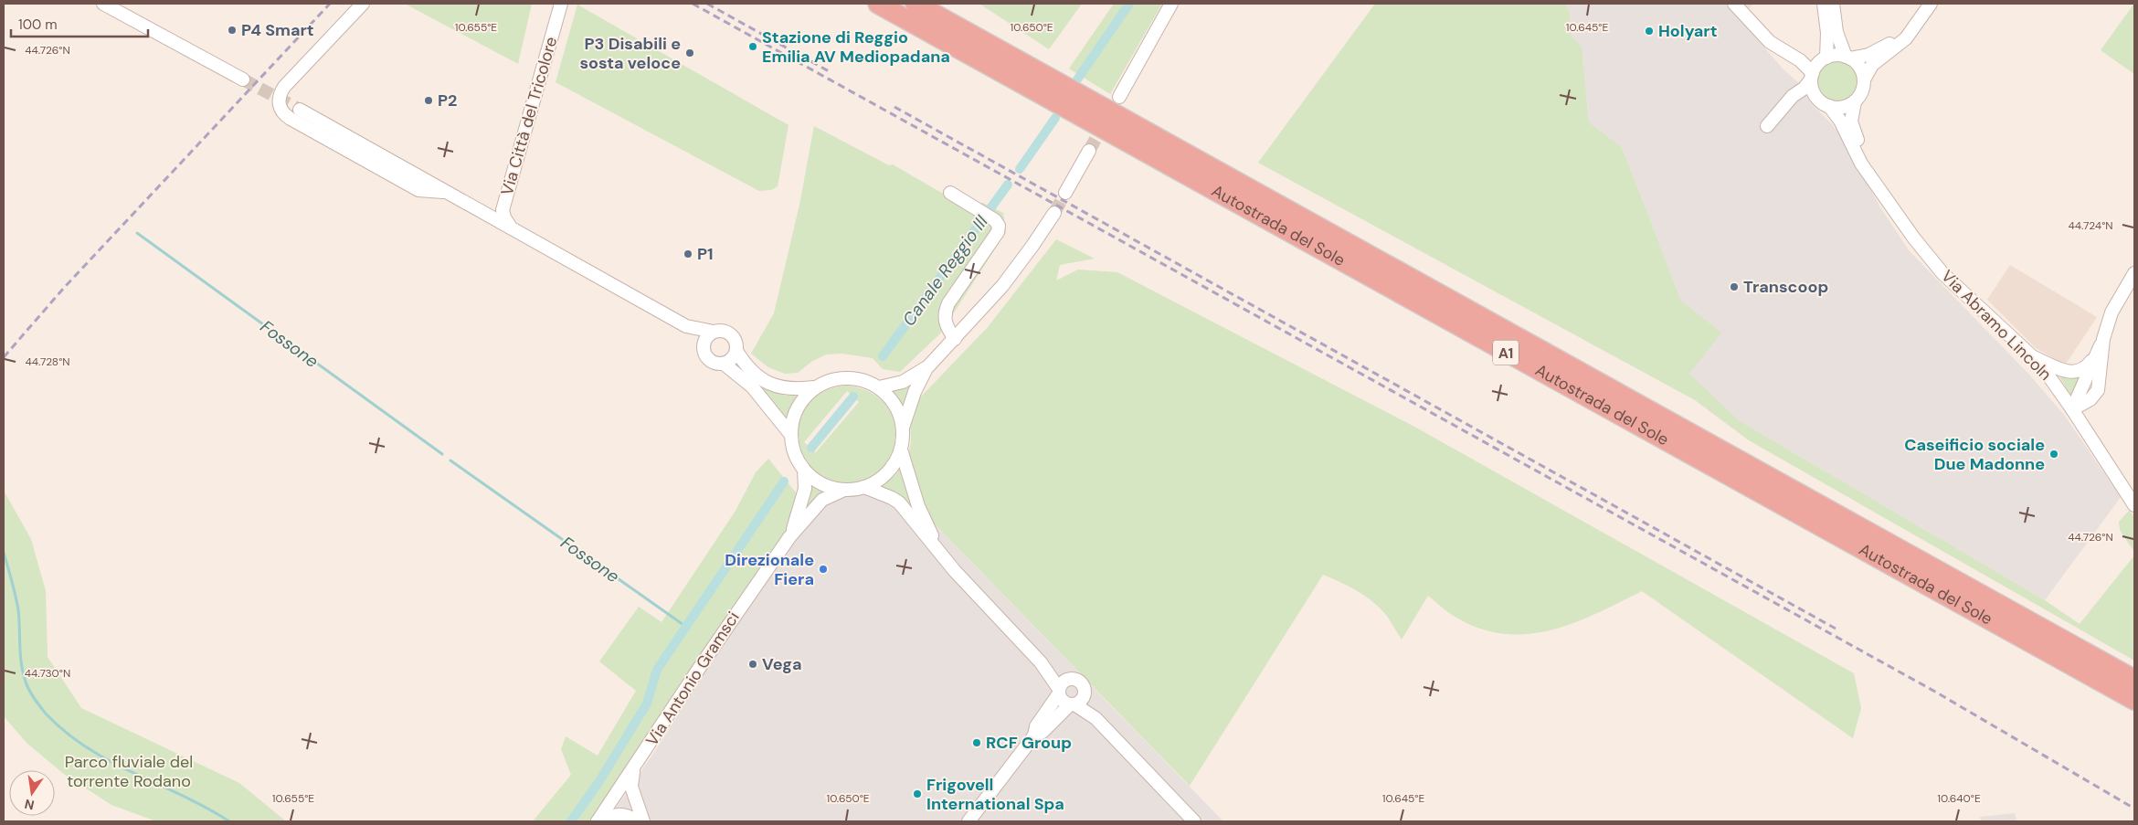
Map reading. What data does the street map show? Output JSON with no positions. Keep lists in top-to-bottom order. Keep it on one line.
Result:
{"streets":{"highway":["Autostrada del Sole","A1"],"street":["Via Città del Tricolore","Via Abramo Lincoln","Via Antonio Gramsci"]},"water":["Canale Reggio III","Fossone"],"parks":["Parco fluviale del torrente Rodano"],"places":["P4 Smart","Holyart","Stazione di Reggio Emilia AV Mediopadana","P3 Disabili e sosta veloce","P2","P1","Transcoop","Caseificio sociale Due Madonne","Direzionale Fiera","Vega","RCF Group","Frigovell International Spa"],"scale_bar":"100 m","north":"bottom","coordinates":["10.655°E","10.650°E","10.645°E","44.726°N","44.724°N","44.728°N","44.730°N","10.640°E"]}
